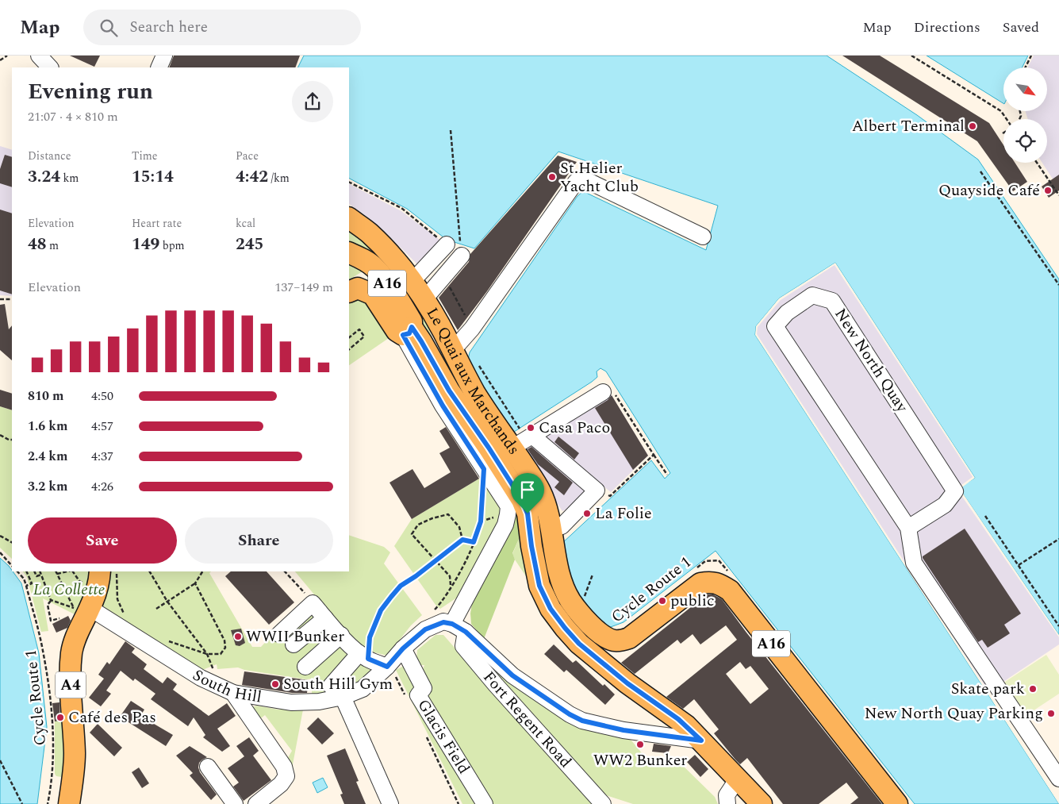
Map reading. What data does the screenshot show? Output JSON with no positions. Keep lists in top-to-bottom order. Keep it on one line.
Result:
{"streets":{"main road":["A16","Le Quai aux Marchands","A4"],"street":["New North Quay","South Hill","Fort Regent Road","Glacis Field"],"path":["Cycle Route 1"]},"crossings":[["South Hill","A4"],["South Hill","Fort Regent Road"],["South Hill","Glacis Field"]],"parks":["La Collette"],"places":["Albert Terminal","St.Helier Yacht Club","Quayside Café","Casa Paco","La Folie","public","WWII Bunker","South Hill Gym","Skate park","New North Quay Parking","Café des Pas","WW2 Bunker"],"north":"bottom right","page":{"header":"Map","search":"Search here","nav":["Map","Directions","Saved"],"heading":["Evening run","21:07 · 4 × 810 m"],"stats":[["Distance","3.24 km"],["Time","15:14"],["Pace","4:42 /km"],["Elevation","48 m"],["Heart rate","149 bpm"],["kcal","245"]],"chart":["Elevation","137–149 m"],"list":[{"name":"810 m","note":"4:50"},{"name":"1.6 km","note":"4:57"},{"name":"2.4 km","note":"4:37"},{"name":"3.2 km","note":"4:26"}],"buttons":["Save","Share"]}}
